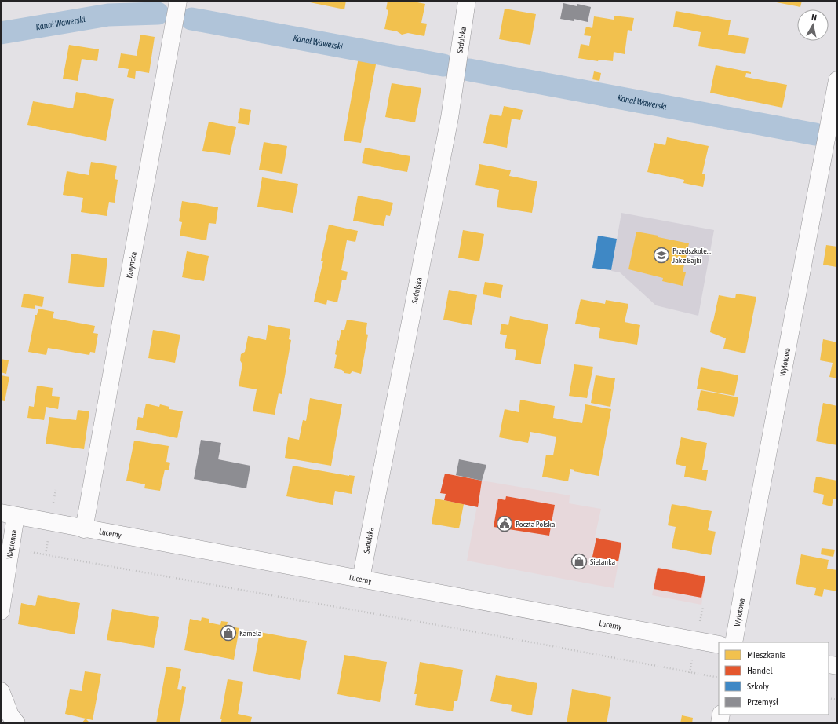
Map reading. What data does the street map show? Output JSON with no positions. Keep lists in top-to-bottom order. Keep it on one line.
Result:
{"streets":{"street":["Sadulska","Koryncka","Wylotowa","Lucerny","Wapienna"]},"crossings":[["Sadulska","Lucerny"],["Koryncka","Lucerny"],["Lucerny","Wapienna"]],"water":["Kanał Wawerski"],"places":{"school or university":["Przedszkole... Jak z Bajki"],"public building":["Poczta Polska"],"shop":["Sielanka","Kamela"]},"legend":["Mieszkania","Handel","Szkoły","Przemysł"],"north":"top"}
